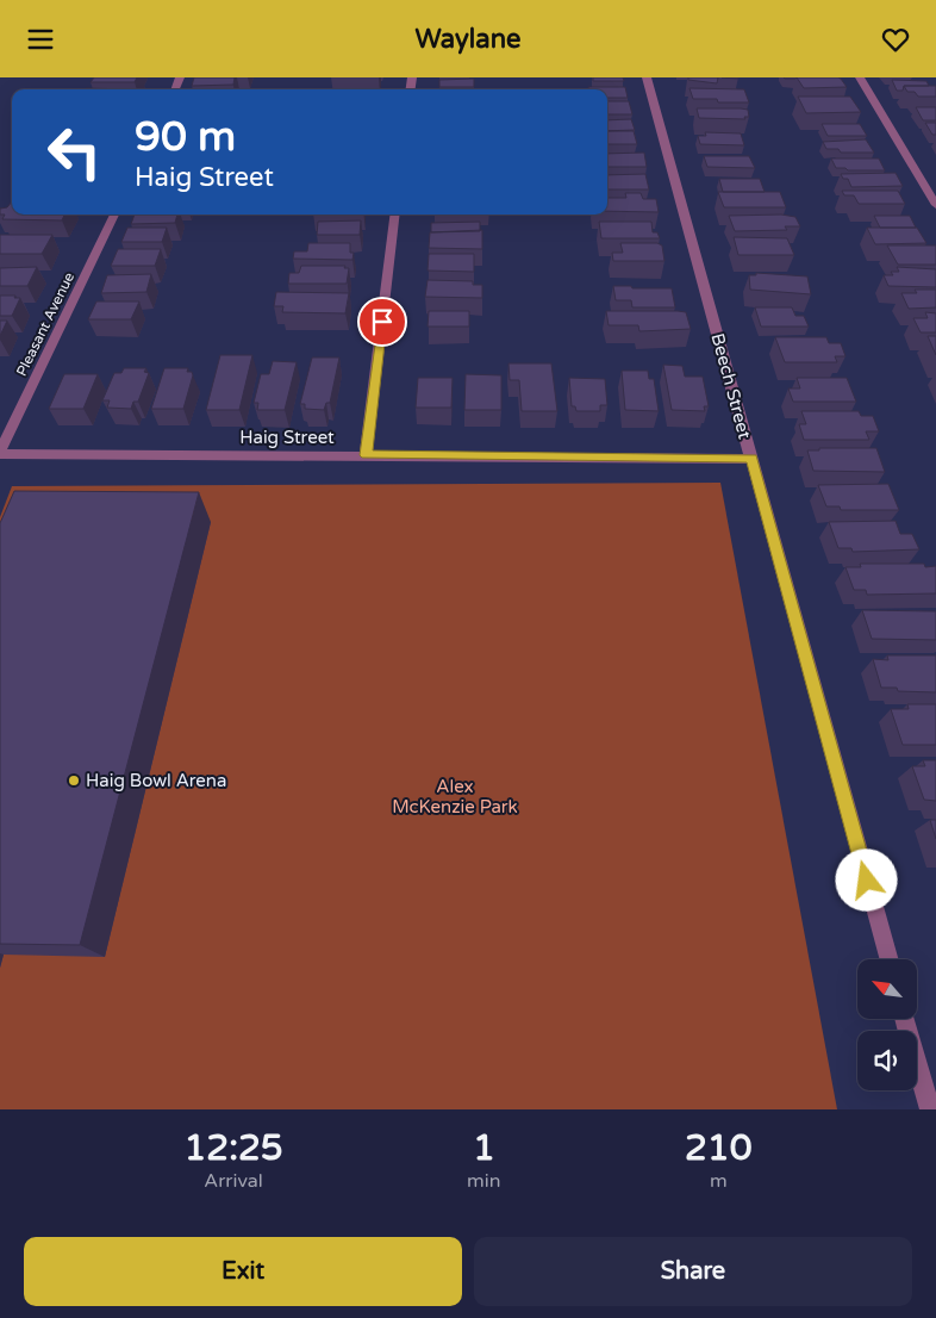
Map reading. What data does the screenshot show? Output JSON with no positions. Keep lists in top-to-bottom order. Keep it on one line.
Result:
{"streets":{"street":["Pleasant Avenue","Beech Street","Haig Street"]},"crossings":[["Pleasant Avenue","Haig Street"],["Beech Street","Haig Street"]],"parks":["Alex McKenzie Park"],"places":["Haig Bowl Arena"],"north":"top left","page":{"header":"Waylane","turn":["90 m","Haig Street"],"eta":["12:25","Arrival","1","min","210","m"],"buttons":["Exit","Share"]}}
